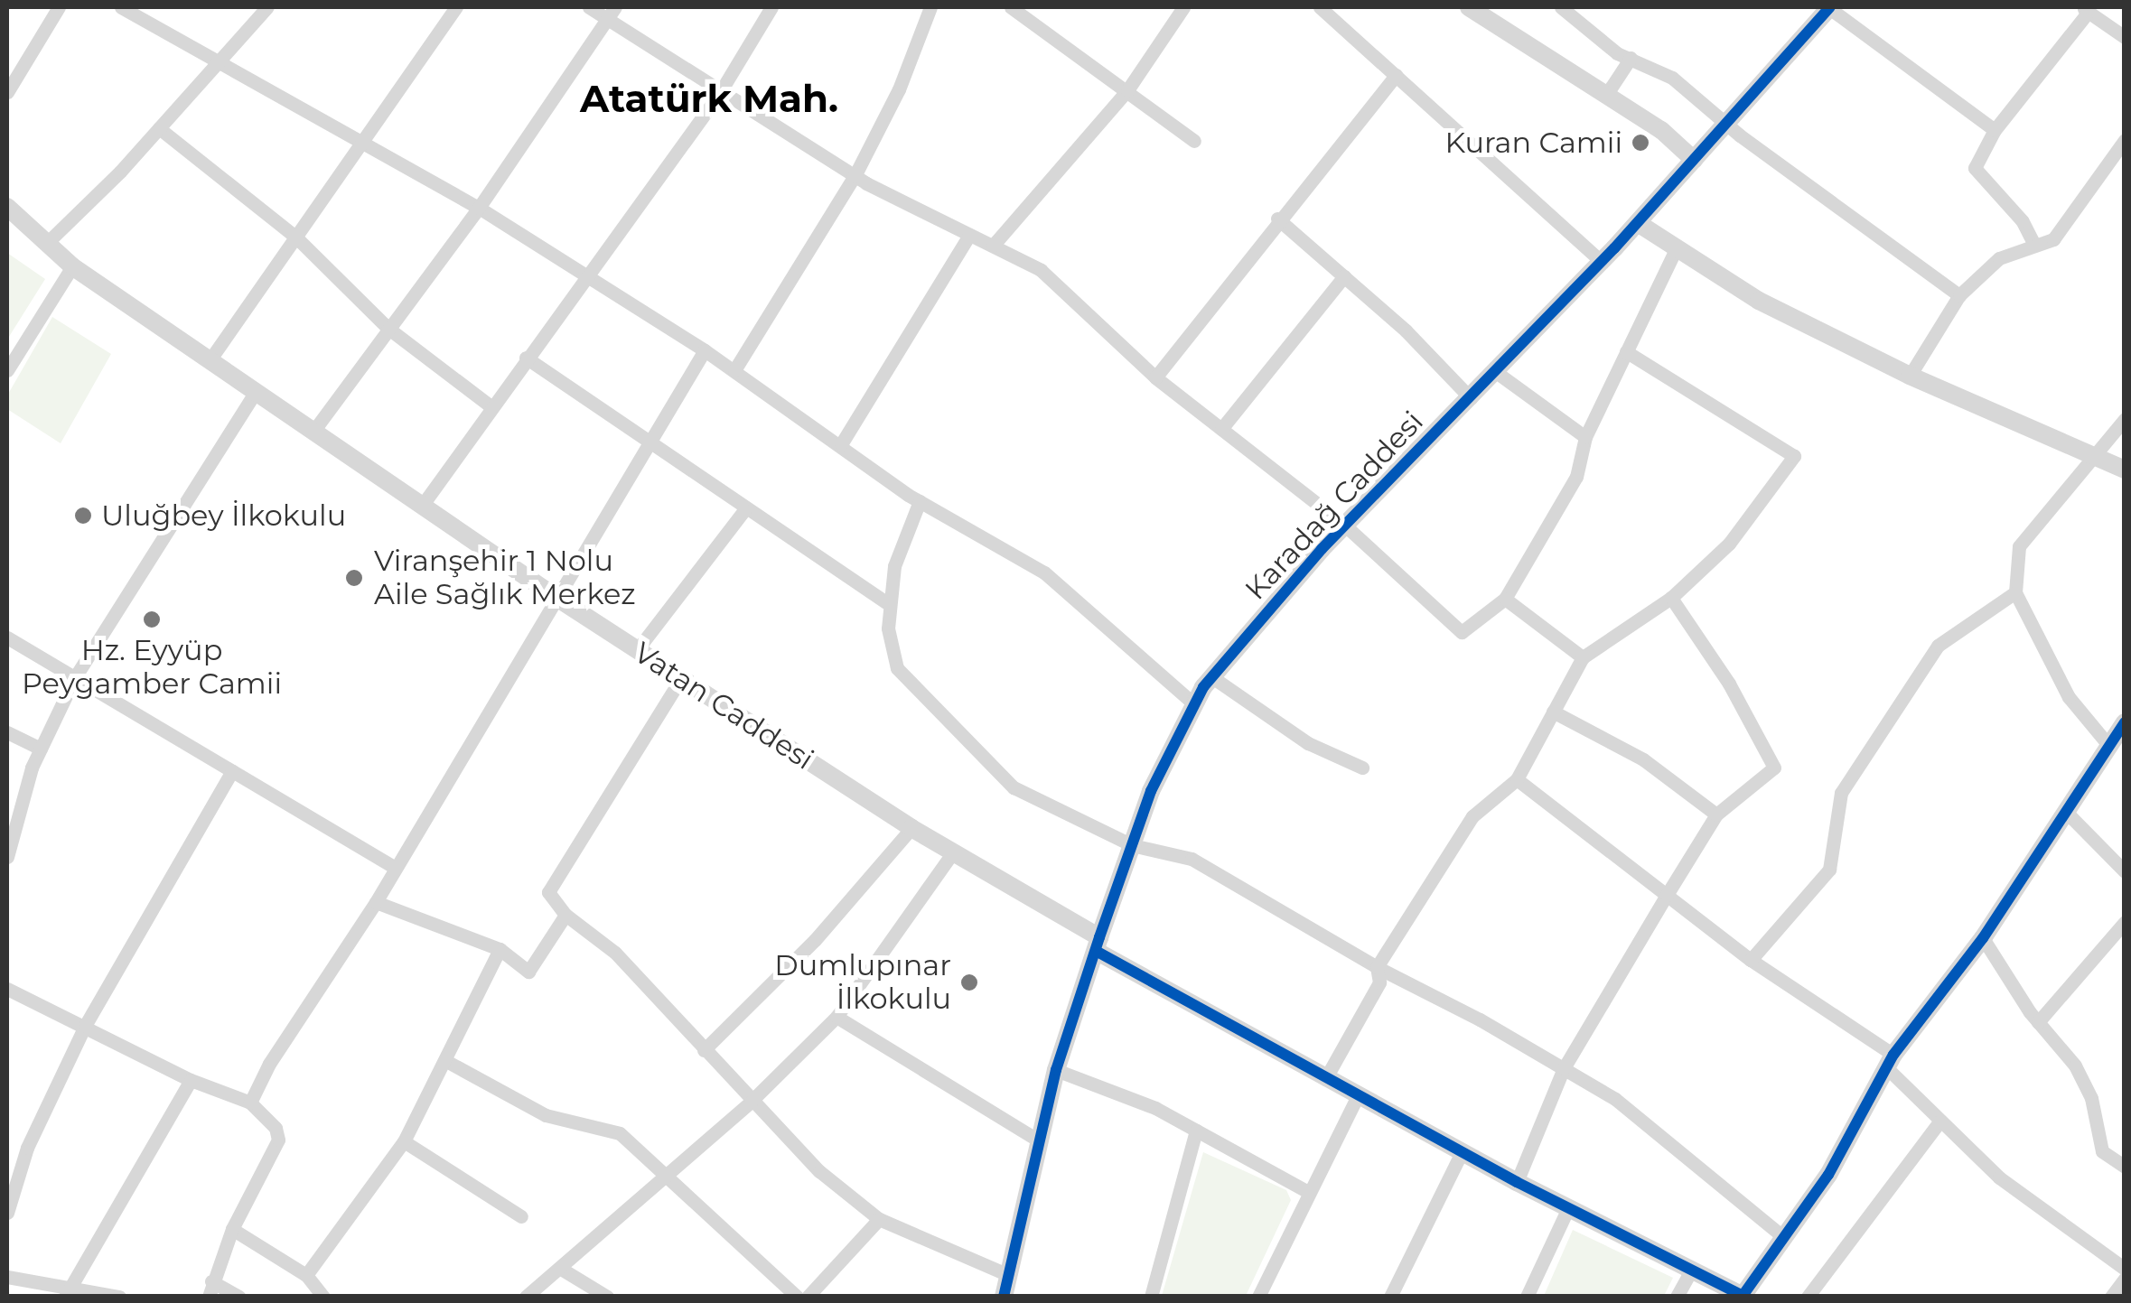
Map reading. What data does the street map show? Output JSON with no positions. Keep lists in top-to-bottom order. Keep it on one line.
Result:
{"streets":{"street":["Karadağ Caddesi","Vatan Caddesi"]},"crossings":[["Karadağ Caddesi","Vatan Caddesi"]],"districts":["Atatürk Mah."],"places":["Kuran Camii","Uluğbey İlkokulu","Viranşehir 1 Nolu Aile Sağlık Merkez","Hz. Eyyüp Peygamber Camii","Dumlupınar İlkokulu"]}
